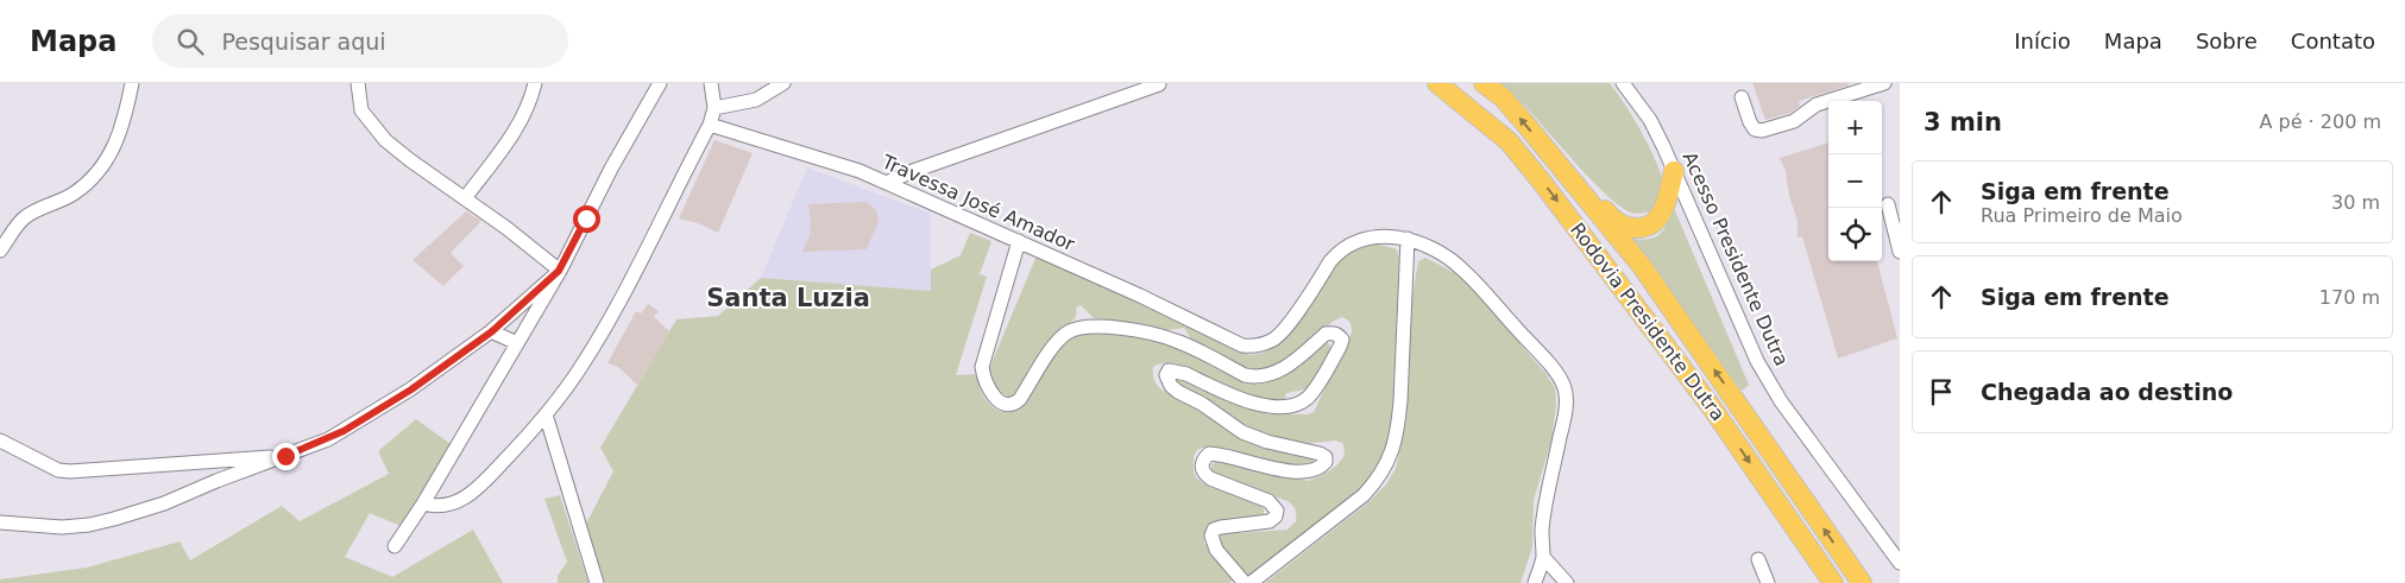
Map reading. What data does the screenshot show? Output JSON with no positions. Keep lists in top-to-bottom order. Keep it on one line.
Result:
{"streets":{"highway":["Rodovia Presidente Dutra"],"street":["Travessa José Amador","Acesso Presidente Dutra"]},"districts":["Santa Luzia"],"page":{"header":"Mapa","search":"Pesquisar aqui","nav":["Início","Mapa","Sobre","Contato"],"heading":["3 min","A pé · 200 m"],"map_buttons":["+","−"],"list":[["Siga em frente","Rua Primeiro de Maio","30 m"],["Siga em frente","170 m"],"Chegada ao destino"]}}
